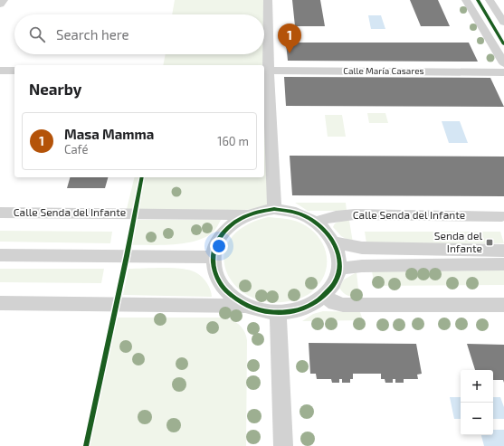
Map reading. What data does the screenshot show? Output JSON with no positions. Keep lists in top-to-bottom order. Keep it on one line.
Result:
{"streets":{"street":["Calle María Casares","Calle Senda del Infante"]},"places":{"transit":["Senda del Infante"]},"page":{"search":"Search here","pins":"1","heading":"Nearby","list":[{"mark":"1","name":"Masa Mamma","note":"Café","value":"160 m"}],"map_buttons":["+","−"]}}
